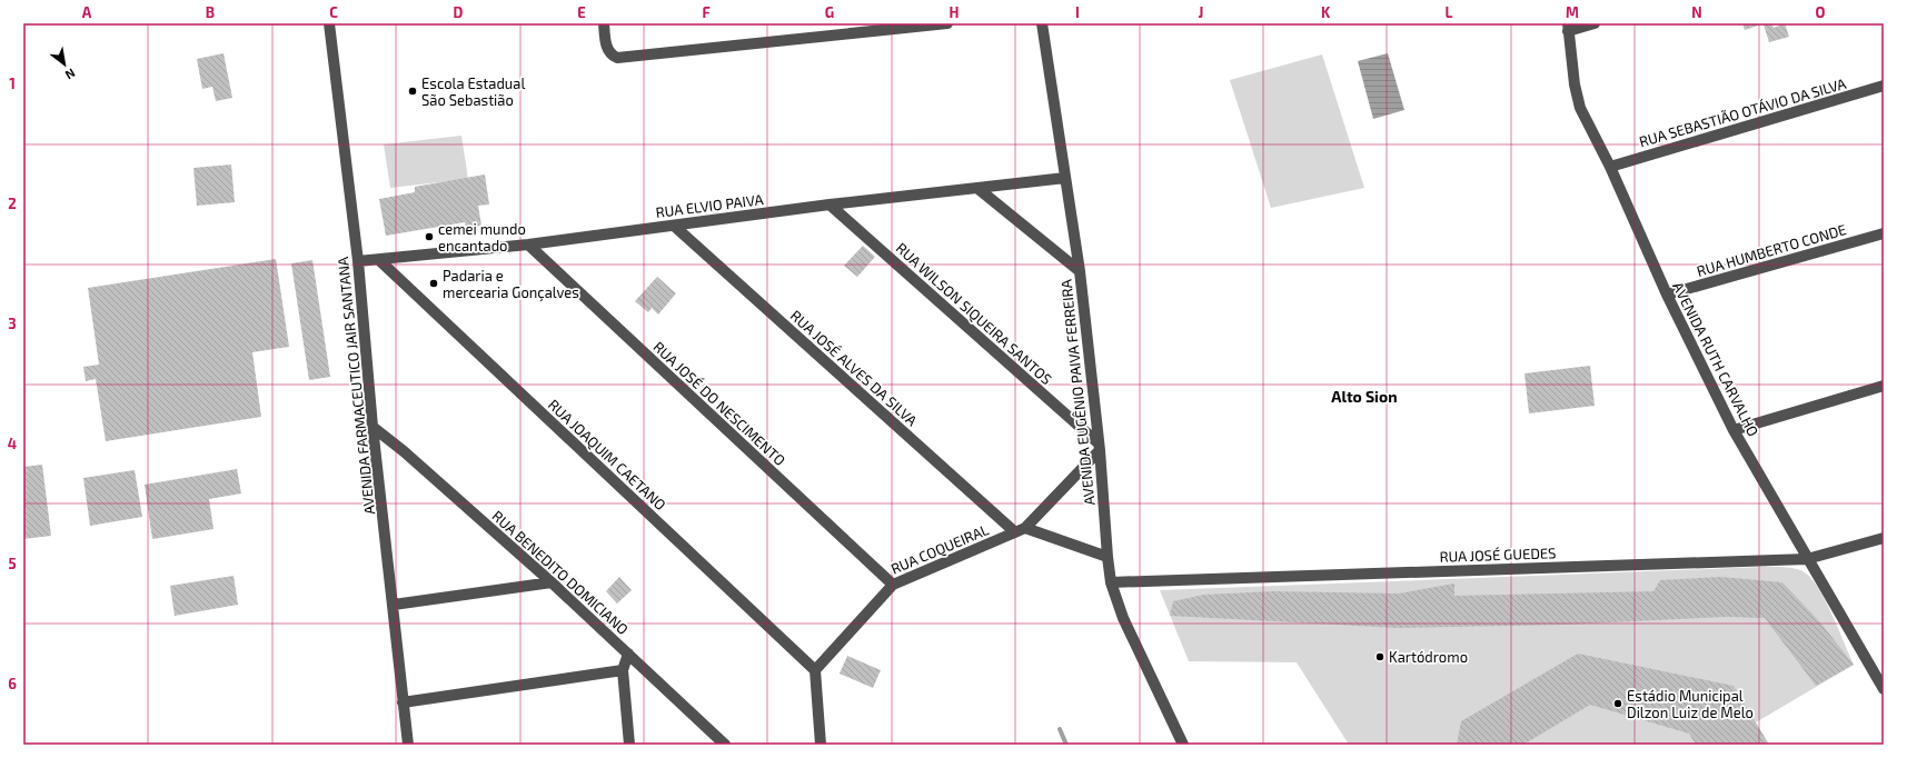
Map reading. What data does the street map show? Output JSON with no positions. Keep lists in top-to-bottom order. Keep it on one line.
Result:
{"streets":{"street":["RUA SEBASTIÃO OTÁVIO DA SILVA","RUA ELVIO PAIVA","RUA HUMBERTO CONDE","RUA WILSON SIQUEIRA SANTOS","AVENIDA RUTH CARVALHO","RUA JOSÉ ALVES DA SILVA","AVENIDA FARMACEUTICO JAIR SANTANA","AVENIDA EUGÊNIO PAIVA FERREIRA","RUA JOSÉ DO NESCIMENTO","RUA JOAQUIM CAETANO","RUA COQUEIRAL","RUA JOSÉ GUEDES","RUA BENEDITO DOMICIANO"]},"crossings":[["RUA SEBASTIÃO OTÁVIO DA SILVA","AVENIDA RUTH CARVALHO"],["RUA ELVIO PAIVA","RUA WILSON SIQUEIRA SANTOS"],["RUA ELVIO PAIVA","RUA JOSÉ ALVES DA SILVA"],["RUA ELVIO PAIVA","AVENIDA FARMACEUTICO JAIR SANTANA"],["RUA ELVIO PAIVA","AVENIDA EUGÊNIO PAIVA FERREIRA"],["RUA ELVIO PAIVA","RUA JOSÉ DO NESCIMENTO"],["RUA ELVIO PAIVA","RUA JOAQUIM CAETANO"],["RUA HUMBERTO CONDE","AVENIDA RUTH CARVALHO"],["RUA WILSON SIQUEIRA SANTOS","AVENIDA EUGÊNIO PAIVA FERREIRA"],["RUA WILSON SIQUEIRA SANTOS","RUA COQUEIRAL"],["AVENIDA RUTH CARVALHO","RUA JOSÉ GUEDES"],["RUA JOSÉ ALVES DA SILVA","RUA COQUEIRAL"],["AVENIDA FARMACEUTICO JAIR SANTANA","RUA BENEDITO DOMICIANO"],["AVENIDA EUGÊNIO PAIVA FERREIRA","RUA COQUEIRAL"],["AVENIDA EUGÊNIO PAIVA FERREIRA","RUA JOSÉ GUEDES"],["RUA JOSÉ DO NESCIMENTO","RUA COQUEIRAL"],["RUA JOAQUIM CAETANO","RUA COQUEIRAL"]],"districts":["Alto Sion"],"places":["Escola Estadual São Sebastião","cemei mundo encantado","Padaria e mercearia Gonçalves","Kartódromo","Estádio Municipal Dilzon Luiz de Melo"],"north":"bottom right","grid":{"columns":["A","B","C","D","E","F","G","H","I","J","K","L","M","N","O"],"rows":["1","2","3","4","5","6"]}}
